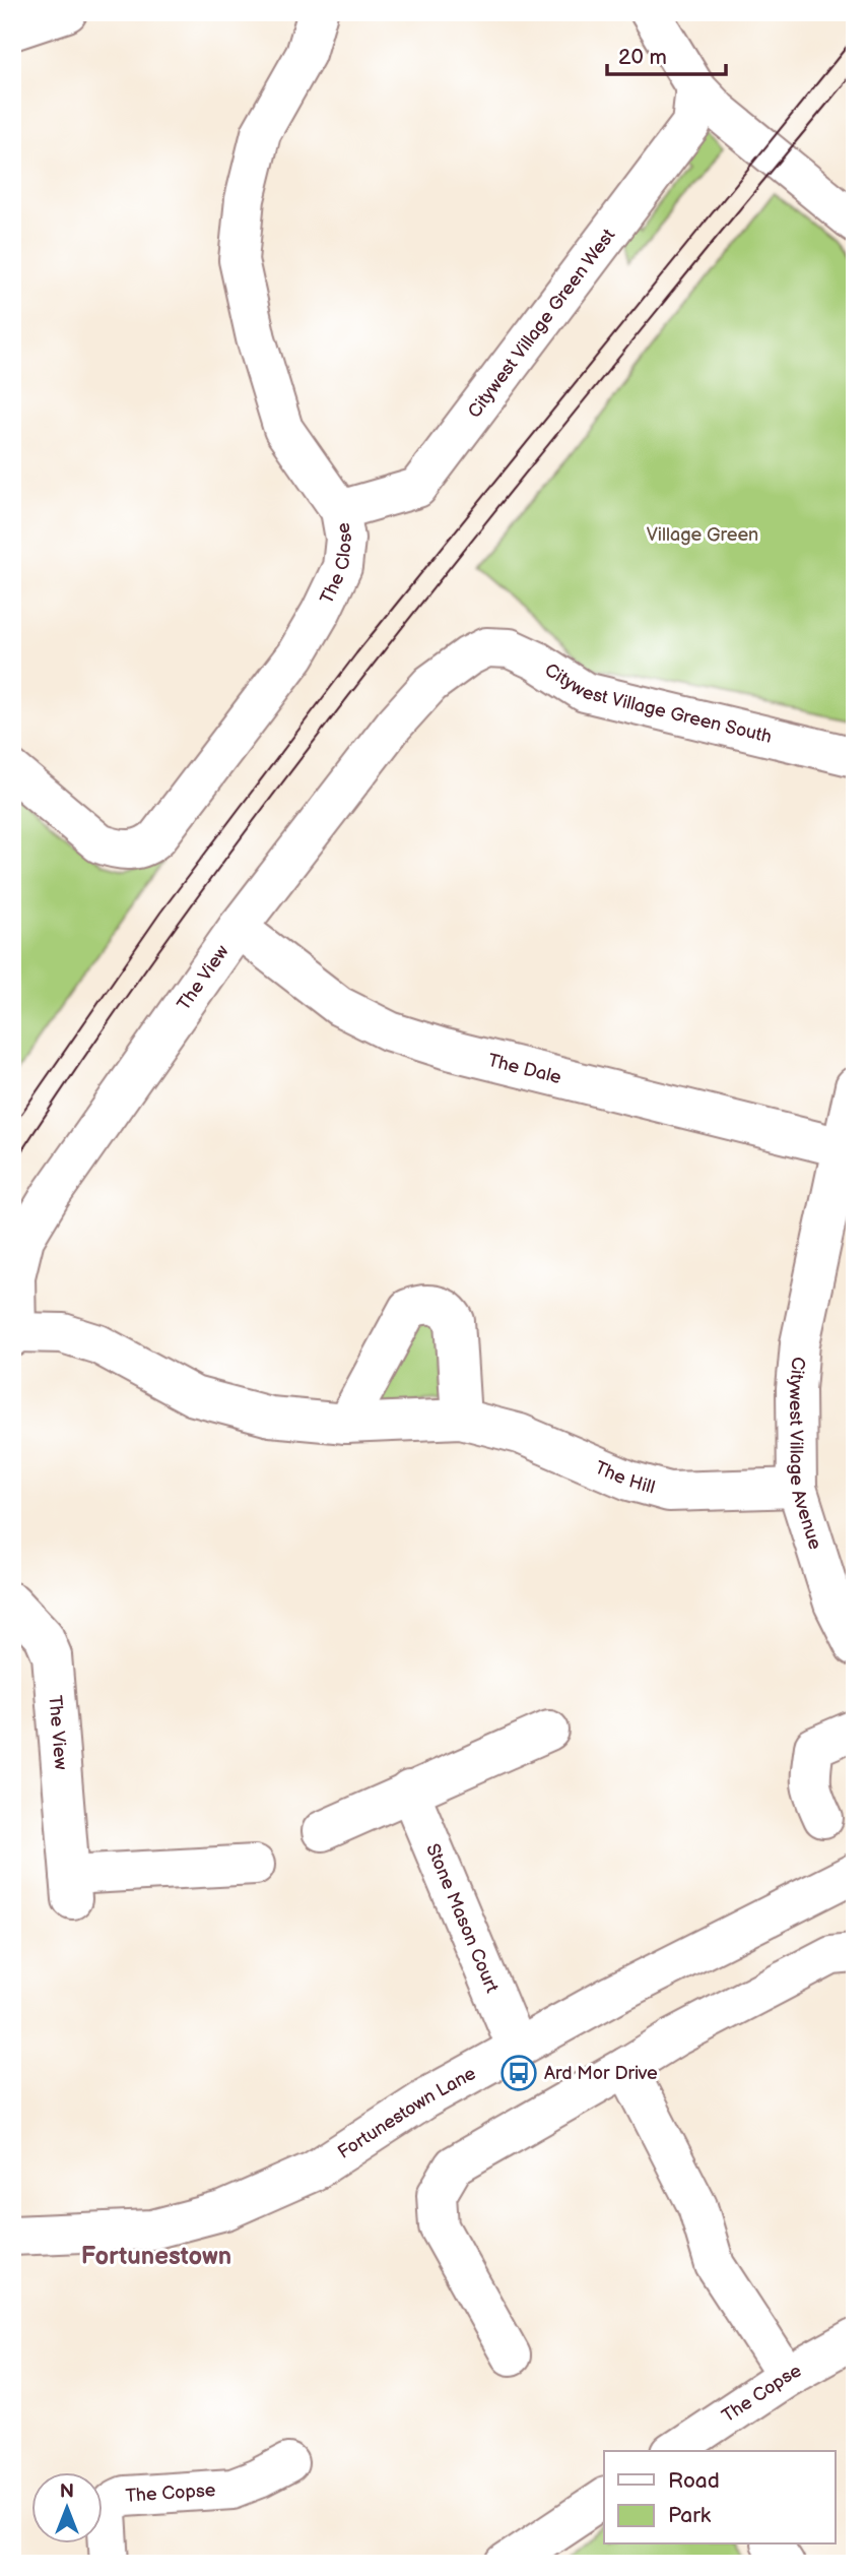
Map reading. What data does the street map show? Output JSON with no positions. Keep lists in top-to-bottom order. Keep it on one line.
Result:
{"streets":{"street":["Citywest Village Green West","The Close","Citywest Village Green South","The View","The Dale","Citywest Village Avenue","The Hill","Stone Mason Court","Fortunestown Lane","The Copse"]},"crossings":[["Citywest Village Green West","The Close"],["Citywest Village Green South","The View"],["The View","The Dale"],["The View","The Hill"],["The Dale","Citywest Village Avenue"],["Citywest Village Avenue","The Hill"],["Stone Mason Court","Fortunestown Lane"]],"districts":["Fortunestown"],"parks":["Village Green"],"places":{"bus stop":["Ard Mor Drive"]},"legend":["Road","Park"],"scale_bar":"20 m","north":"top"}
